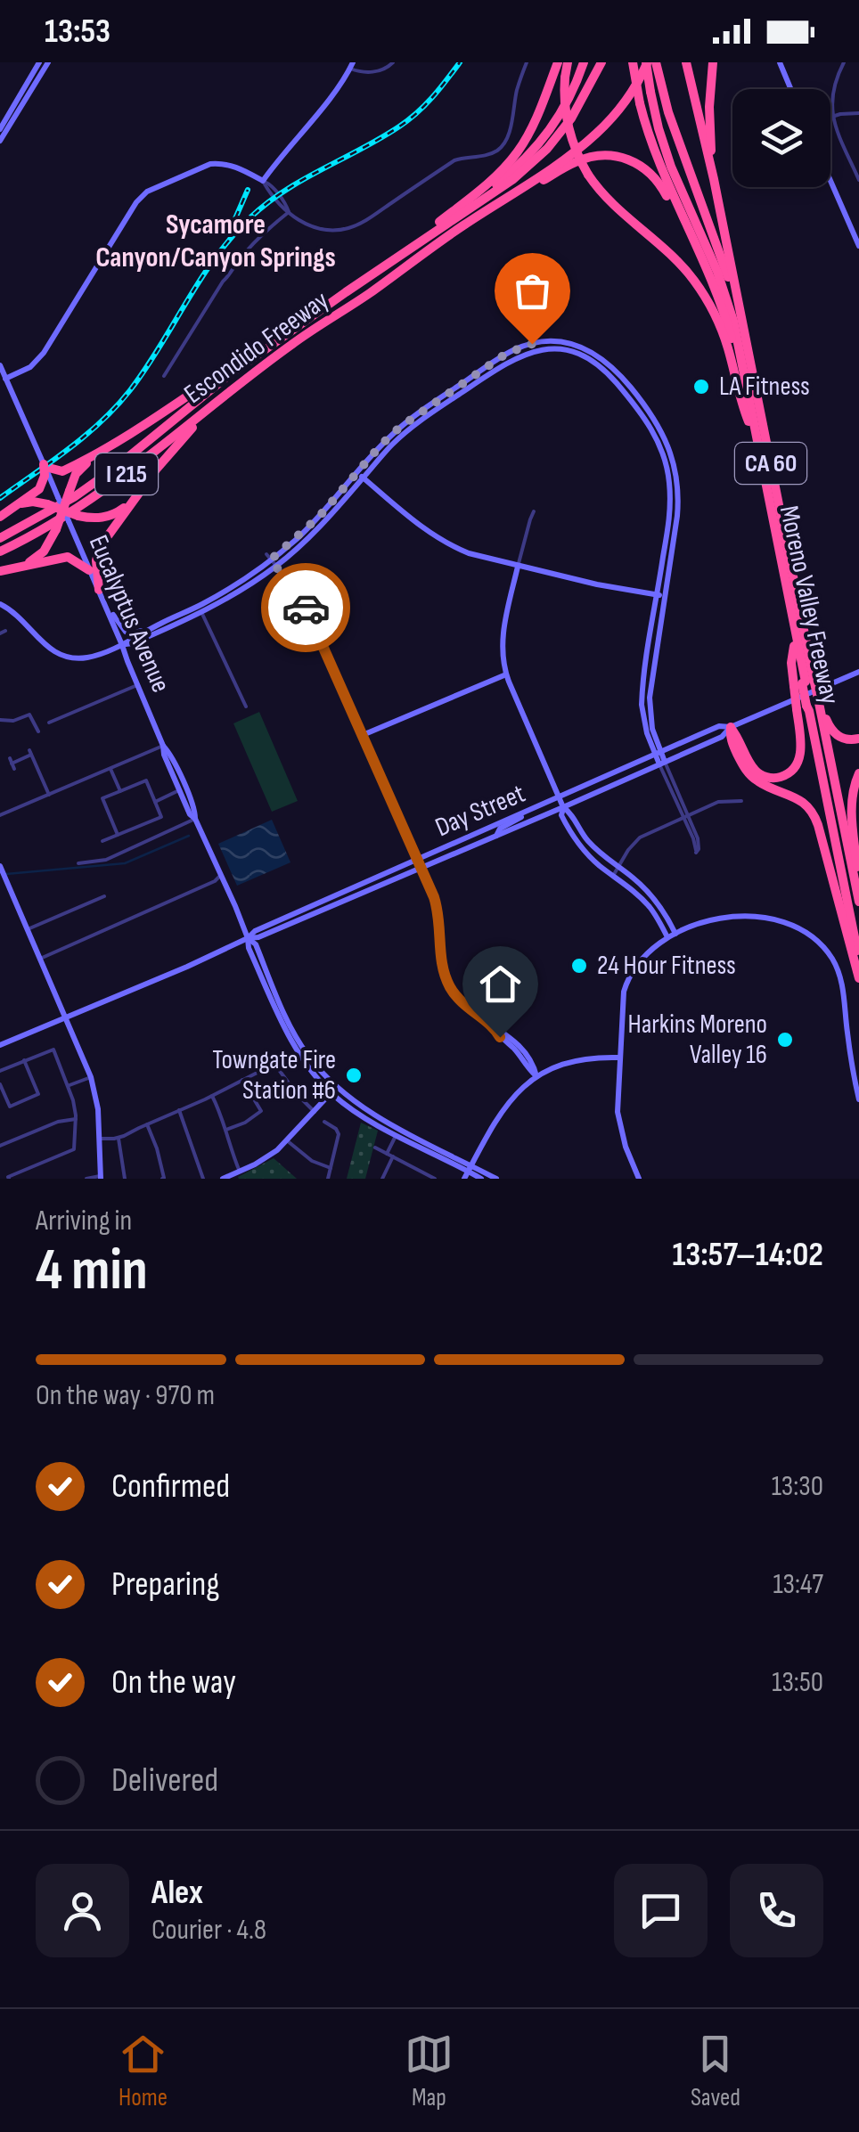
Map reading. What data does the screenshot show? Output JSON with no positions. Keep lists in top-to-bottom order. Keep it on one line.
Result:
{"streets":{"highway":["Escondido Freeway","CA 60","I 215","Moreno Valley Freeway"],"street":["Eucalyptus Avenue","Day Street"]},"crossings":[["Eucalyptus Avenue","Day Street"]],"districts":["Sycamore Canyon/Canyon Springs"],"places":["LA Fitness","24 Hour Fitness","Harkins Moreno Valley 16","Towngate Fire Station #6"],"page":{"status":"13:53","heading":["4 min","Arriving in","13:57–14:02"],"panel":["Alex","Courier · 4.8"],"bar":"On the way · 970 m","list":[["Confirmed","13:30"],["Preparing","13:47"],["On the way","13:50"],"Delivered"],"tabs":["Home","Map","Saved"]}}
